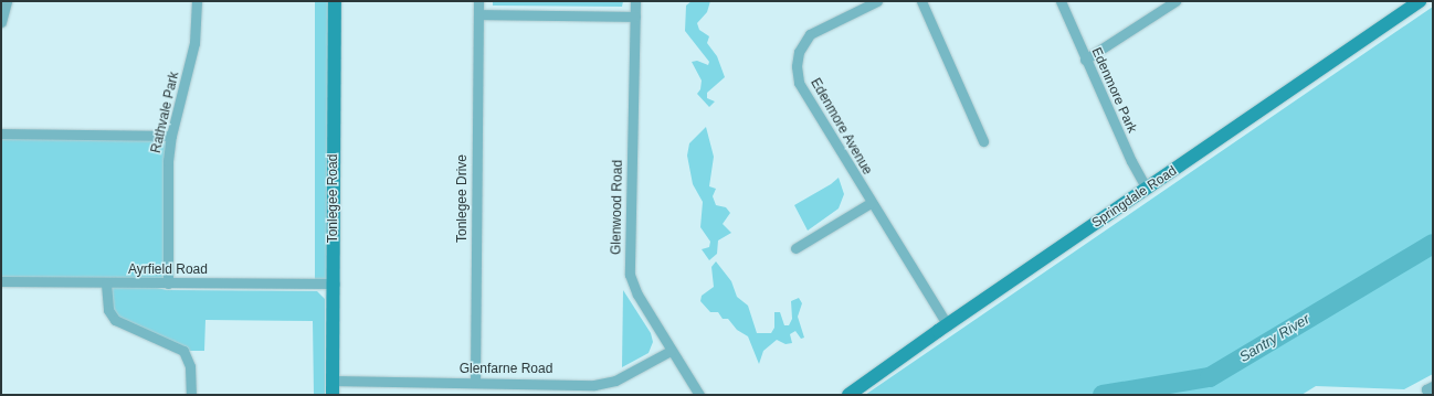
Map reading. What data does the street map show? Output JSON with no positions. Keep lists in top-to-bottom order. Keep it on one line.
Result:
{"streets":{"street":["Edenmore Park","Rathvale Park","Edenmore Avenue","Springdale Road","Tonlegee Road","Tonlegee Drive","Glenwood Road","Ayrfield Road","Glenfarne Road"]},"crossings":[["Edenmore Park","Springdale Road"],["Rathvale Park","Ayrfield Road"],["Edenmore Avenue","Springdale Road"],["Tonlegee Road","Ayrfield Road"],["Tonlegee Road","Glenfarne Road"],["Tonlegee Drive","Glenfarne Road"],["Glenwood Road","Glenfarne Road"]],"water":["Santry River"]}
